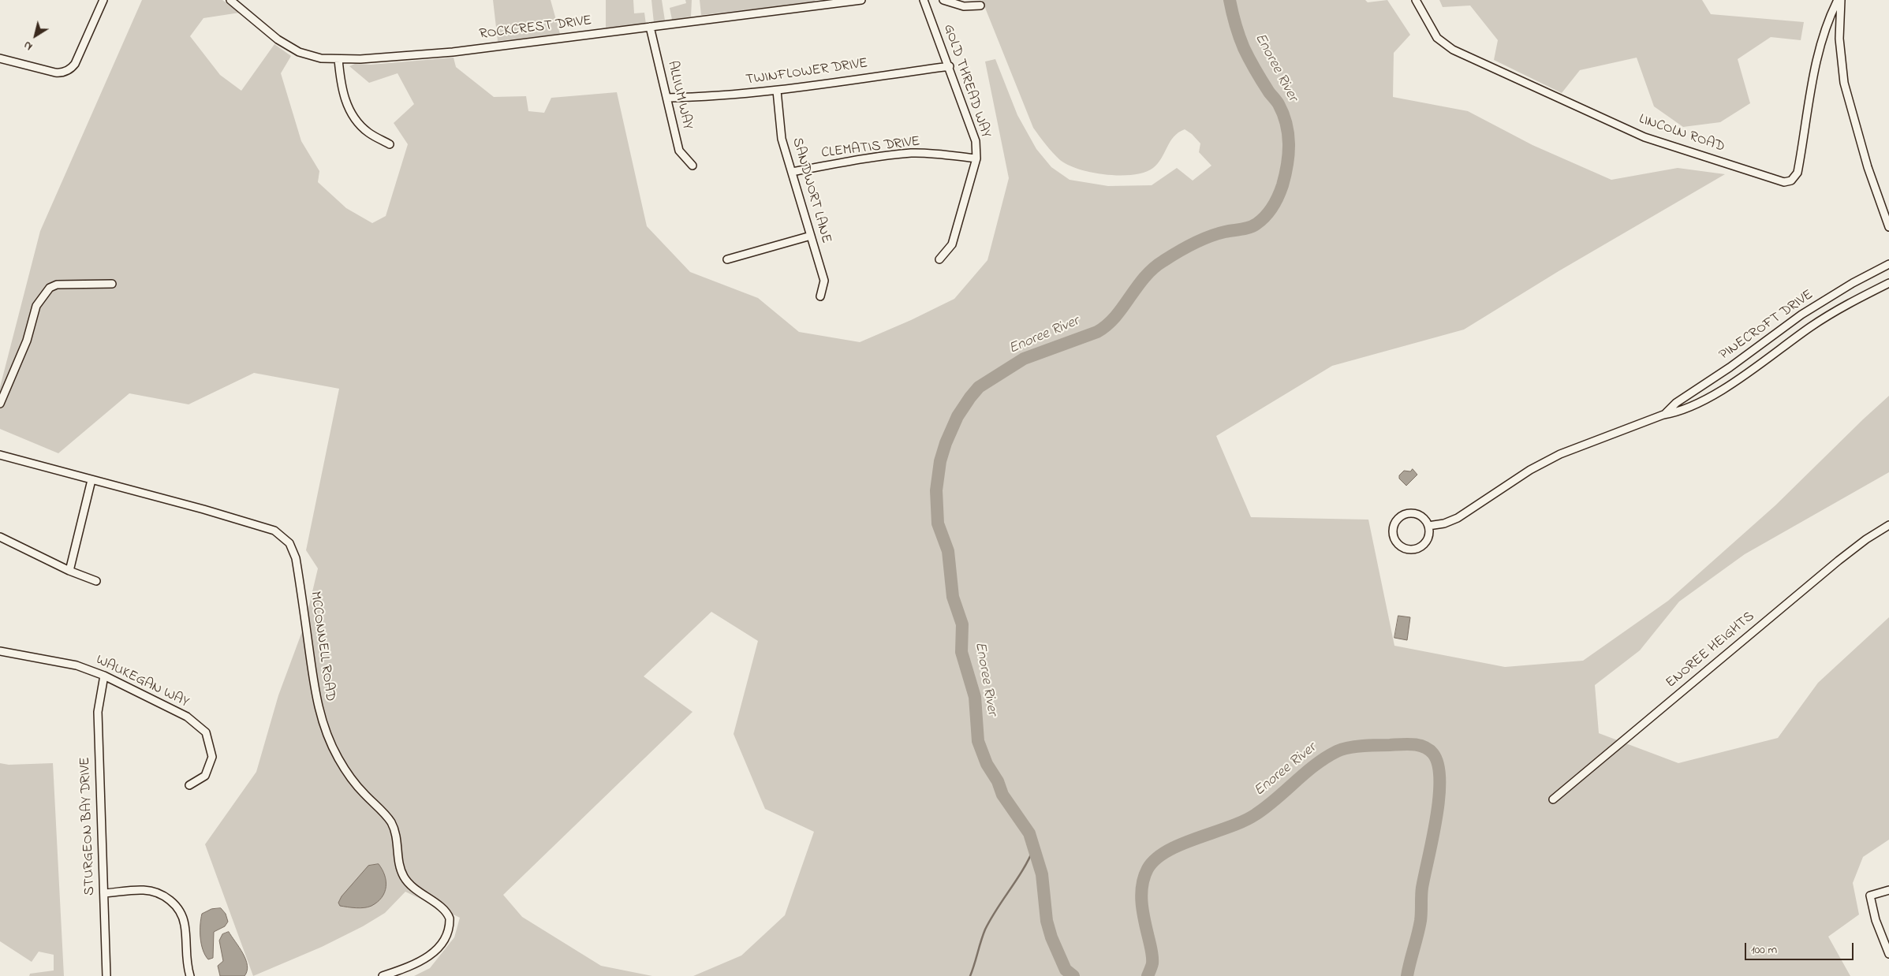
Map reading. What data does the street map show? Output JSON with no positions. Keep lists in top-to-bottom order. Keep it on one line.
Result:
{"streets":{"street":["ROCKCREST DRIVE","TWINFLOWER DRIVE","GOLD THREAD WAY","ALLIUM WAY","LINCOLN ROAD","CLEMATIS DRIVE","SANDWORT LANE","PINECROFT DRIVE","MCCONNELL ROAD","ENOREE HEIGHTS","WAUKEGAN WAY","STURGEON BAY DRIVE"]},"crossings":[["ROCKCREST DRIVE","ALLIUM WAY"],["TWINFLOWER DRIVE","GOLD THREAD WAY"],["TWINFLOWER DRIVE","ALLIUM WAY"],["TWINFLOWER DRIVE","SANDWORT LANE"],["GOLD THREAD WAY","CLEMATIS DRIVE"],["CLEMATIS DRIVE","SANDWORT LANE"],["WAUKEGAN WAY","STURGEON BAY DRIVE"]],"water":["Enoree River"],"scale_bar":"100 m","north":"bottom left"}
